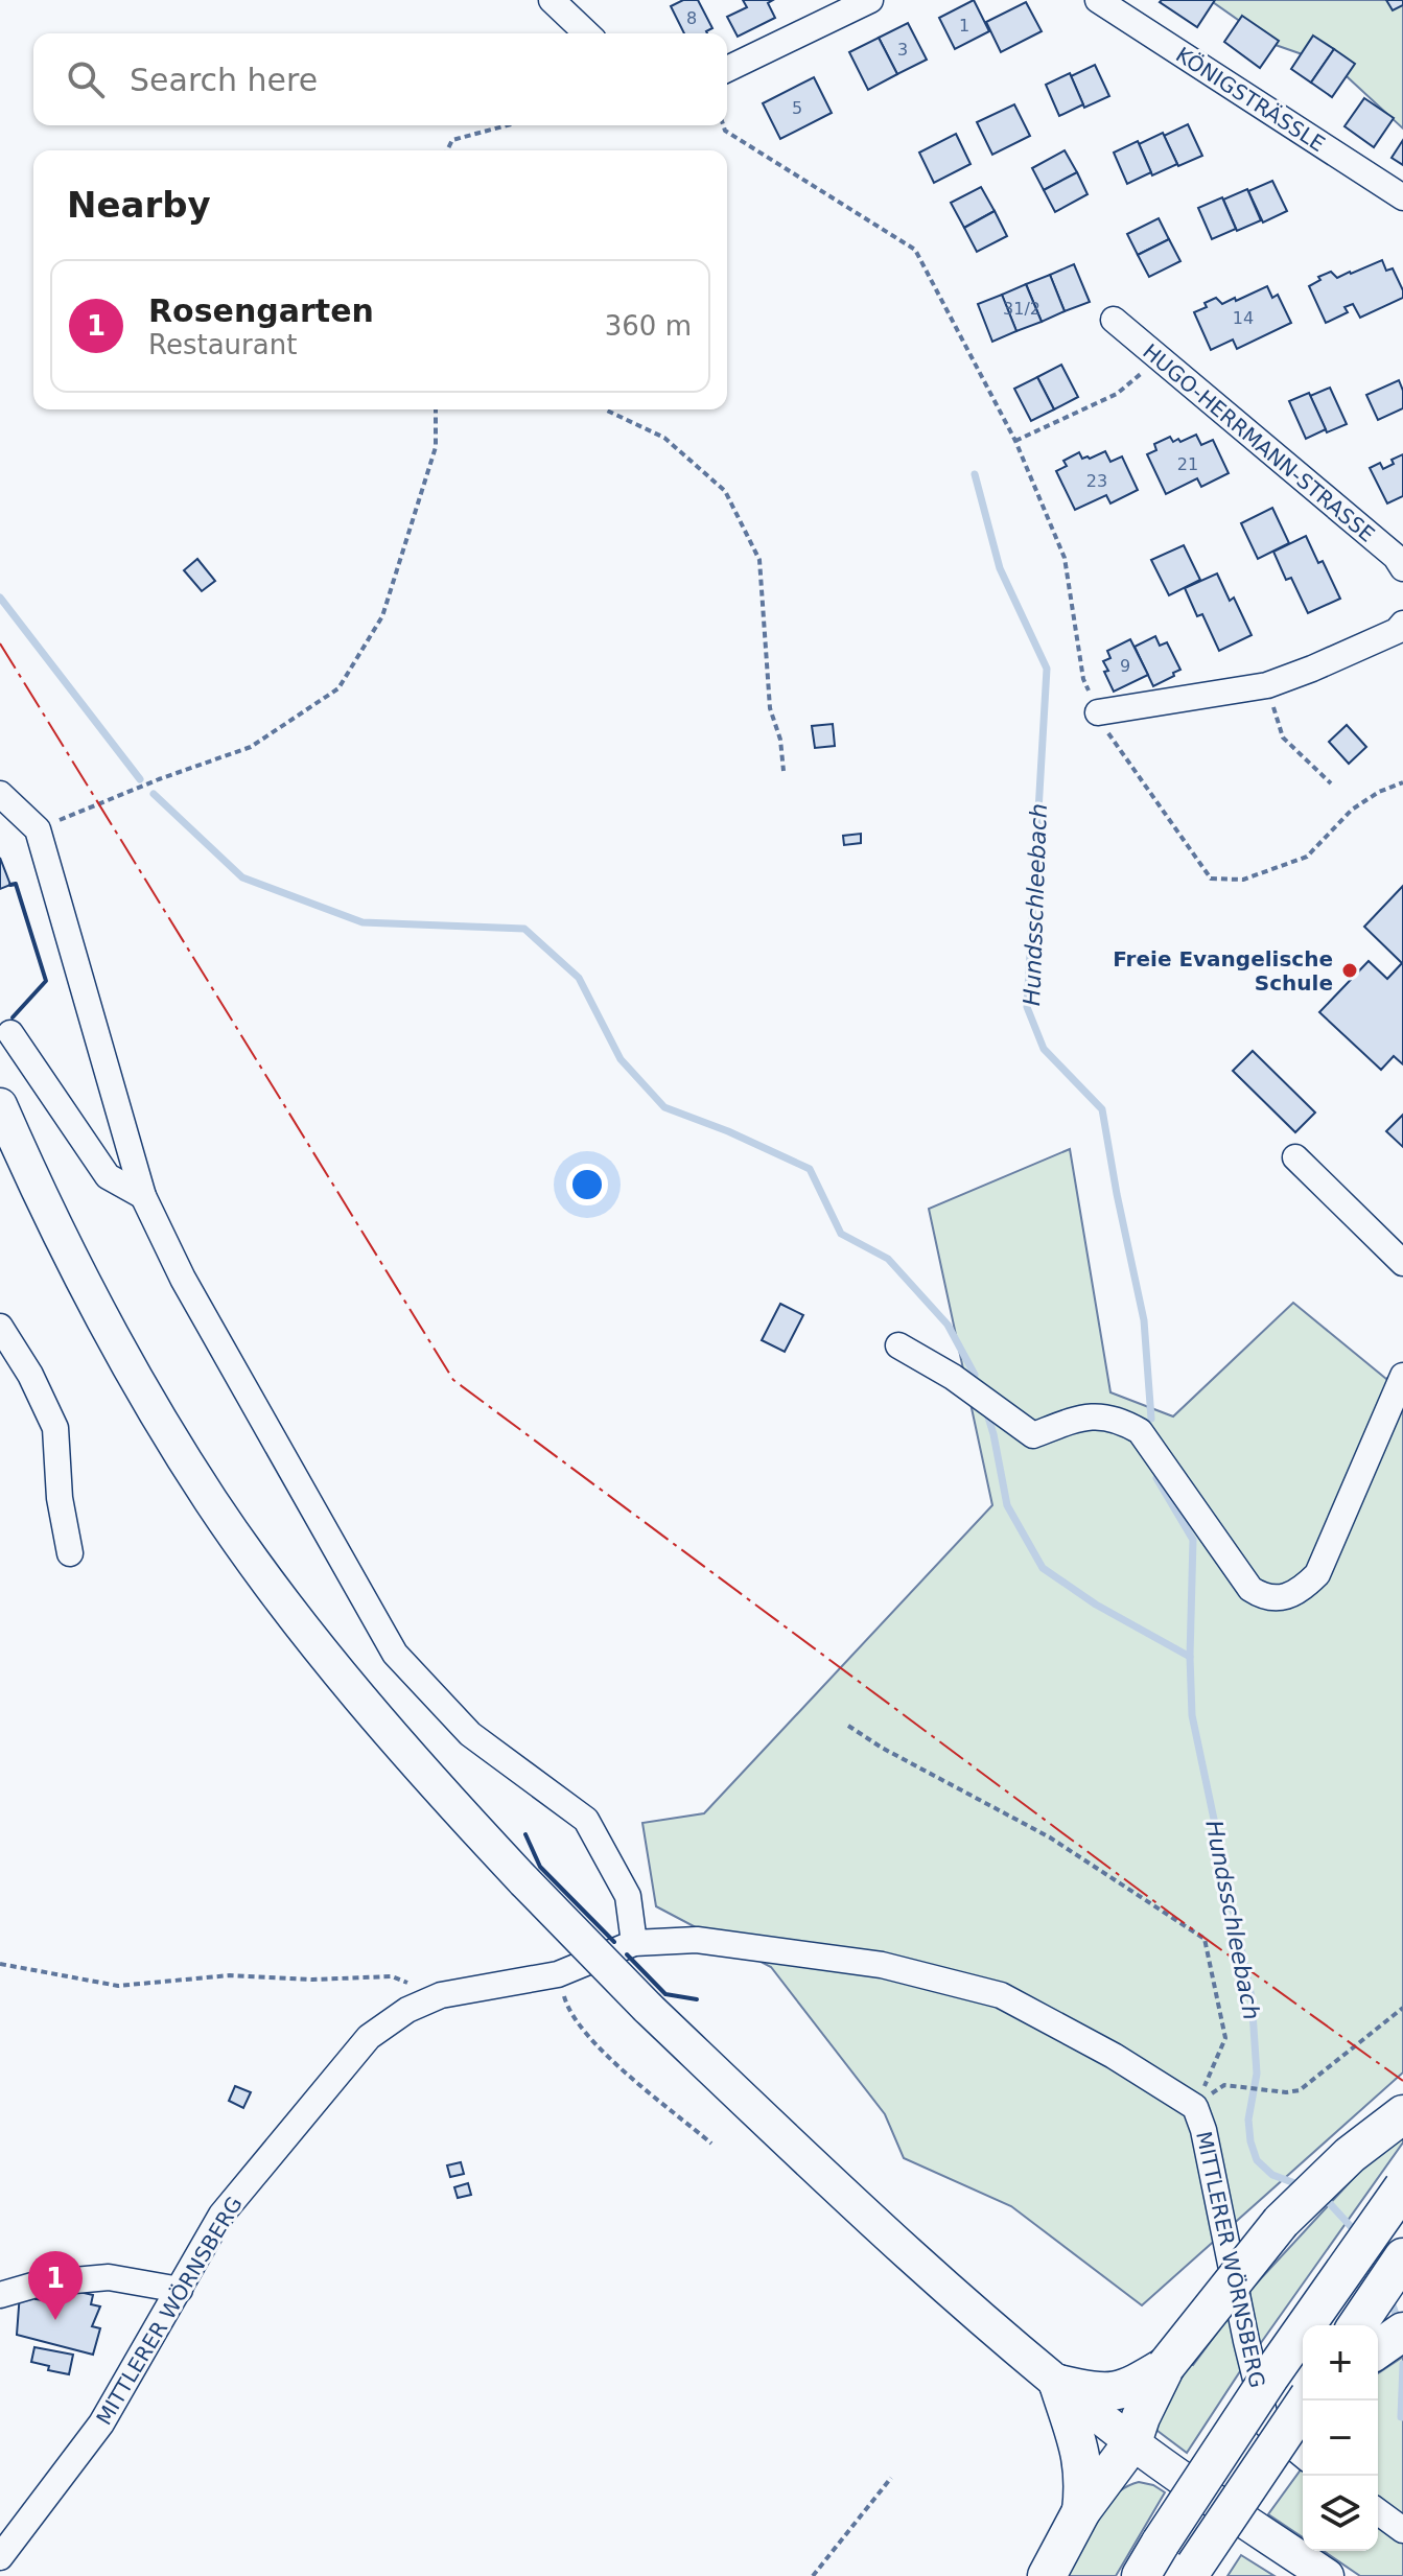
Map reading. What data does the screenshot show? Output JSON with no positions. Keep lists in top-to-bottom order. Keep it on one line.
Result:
{"streets":{"street":["KÖNIGSTRÄSSLE","HUGO-HERRMANN-STRASSE","MITTLERER WÖRNSBERG"]},"water":["Hundsschleebach"],"places":["Freie Evangelische Schule"],"house_numbers":["8","1","3","5","31/2","14","21","23","9"],"page":{"search":"Search here","heading":"Nearby","list":[{"mark":"1","name":"Rosengarten","note":"Restaurant","value":"360 m"}],"pins":"1","map_buttons":["+","−"]}}
